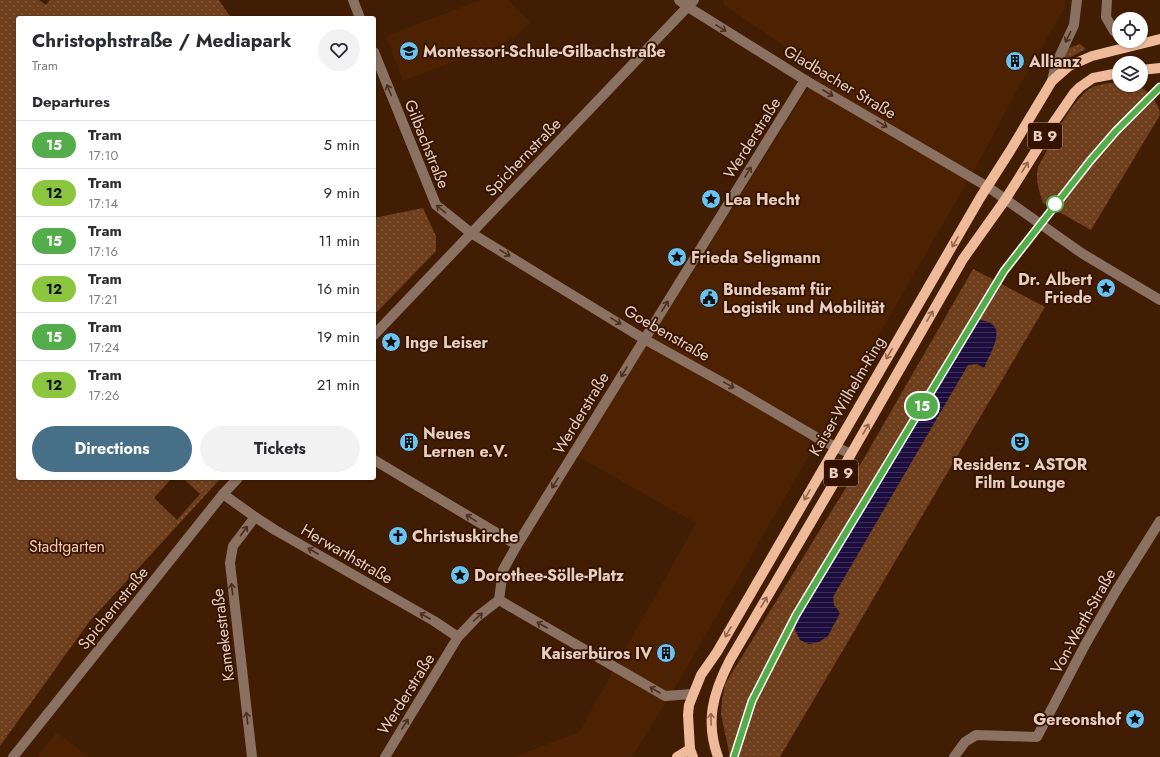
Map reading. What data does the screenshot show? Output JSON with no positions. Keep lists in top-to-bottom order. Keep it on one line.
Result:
{"streets":{"main road":["B 9","Kaiser-Wilhelm-Ring"],"street":["Gladbacher Straße","Werderstraße","Gilbachstraße","Spichernstraße","Goebenstraße","Herwarthstraße","Von-Werth-Straße","Kamekestraße"]},"crossings":[["Gladbacher Straße","Werderstraße"],["Gladbacher Straße","Spichernstraße"],["Gladbacher Straße","Kaiser-Wilhelm-Ring"],["Werderstraße","Goebenstraße"],["Werderstraße","Herwarthstraße"],["Gilbachstraße","Spichernstraße"],["Gilbachstraße","Goebenstraße"],["Spichernstraße","Goebenstraße"],["Spichernstraße","Herwarthstraße"],["Goebenstraße","Kaiser-Wilhelm-Ring"],["Herwarthstraße","Kamekestraße"]],"one_way":["Gladbacher Straße","Gilbachstraße","Goebenstraße","Herwarthstraße","Kamekestraße"],"parks":["Stadtgarten"],"places":{"school or university":["Montessori-Schule-Gilbachstraße"],"building":["Allianz","Neues Lernen e.V.","Kaiserbüros IV"],"place":["Lea Hecht","Frieda Seligmann","Dr. Albert Friede","Inge Leiser","Dorothee-Sölle-Platz","Gereonshof"],"public building":["Bundesamt für Logistik und Mobilität"],"theatre":["Residenz - ASTOR Film Lounge"],"church":["Christuskirche"]},"lines":["tram line 15"],"page":{"on_map":"15","heading":[["Christophstraße / Mediapark","Tram"],"Departures"],"list":[{"mark":"15","name":"Tram","note":"17:10","value":"5 min"},{"mark":"12","name":"Tram","note":"17:14","value":"9 min"},{"mark":"15","name":"Tram","note":"17:16","value":"11 min"},{"mark":"12","name":"Tram","note":"17:21","value":"16 min"},{"mark":"15","name":"Tram","note":"17:24","value":"19 min"},{"mark":"12","name":"Tram","note":"17:26","value":"21 min"}],"buttons":["Directions","Tickets"]}}
